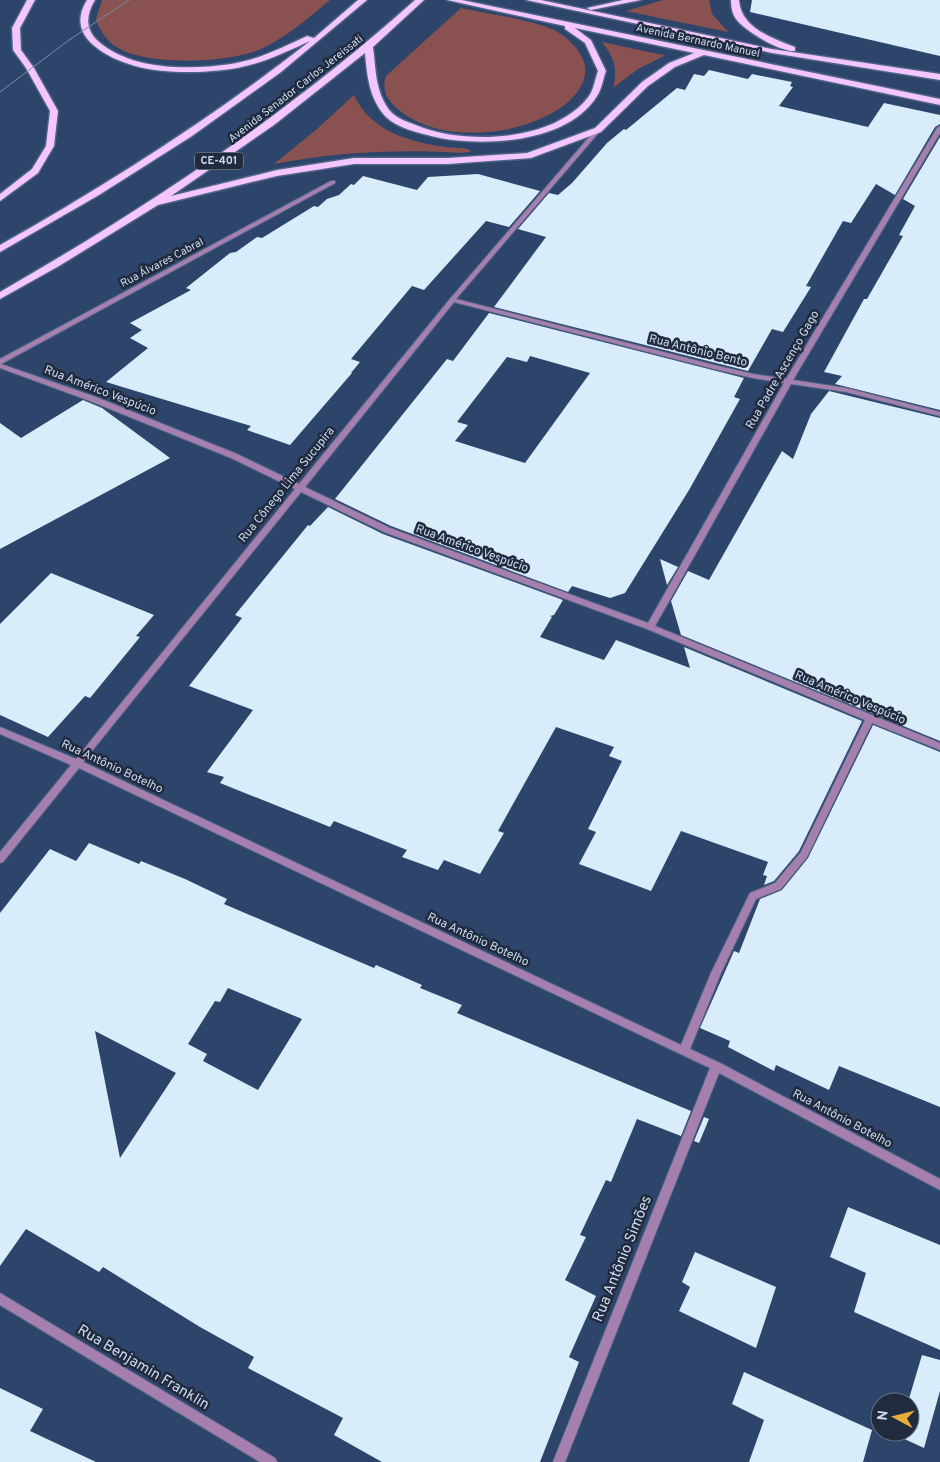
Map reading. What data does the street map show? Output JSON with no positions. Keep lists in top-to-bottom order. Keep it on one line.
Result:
{"streets":{"main road":["Avenida Bernardo Manuel","Avenida Senador Carlos Jereissati","CE-401"],"street":["Rua Álvares Cabral","Rua Antônio Bento","Rua Padre Ascenço Gago","Rua Américo Vespúcio","Rua Cônego Lima Sucupira","Rua Antônio Botelho","Rua Antônio Simões","Rua Benjamin Franklin"]},"crossings":[["Rua Álvares Cabral","Rua Américo Vespúcio"],["Rua Antônio Bento","Rua Padre Ascenço Gago"],["Rua Antônio Bento","Rua Cônego Lima Sucupira"],["Rua Padre Ascenço Gago","Rua Américo Vespúcio"],["Rua Américo Vespúcio","Rua Cônego Lima Sucupira"],["Rua Cônego Lima Sucupira","Rua Antônio Botelho"],["Rua Antônio Botelho","Rua Antônio Simões"]],"north":"left"}
